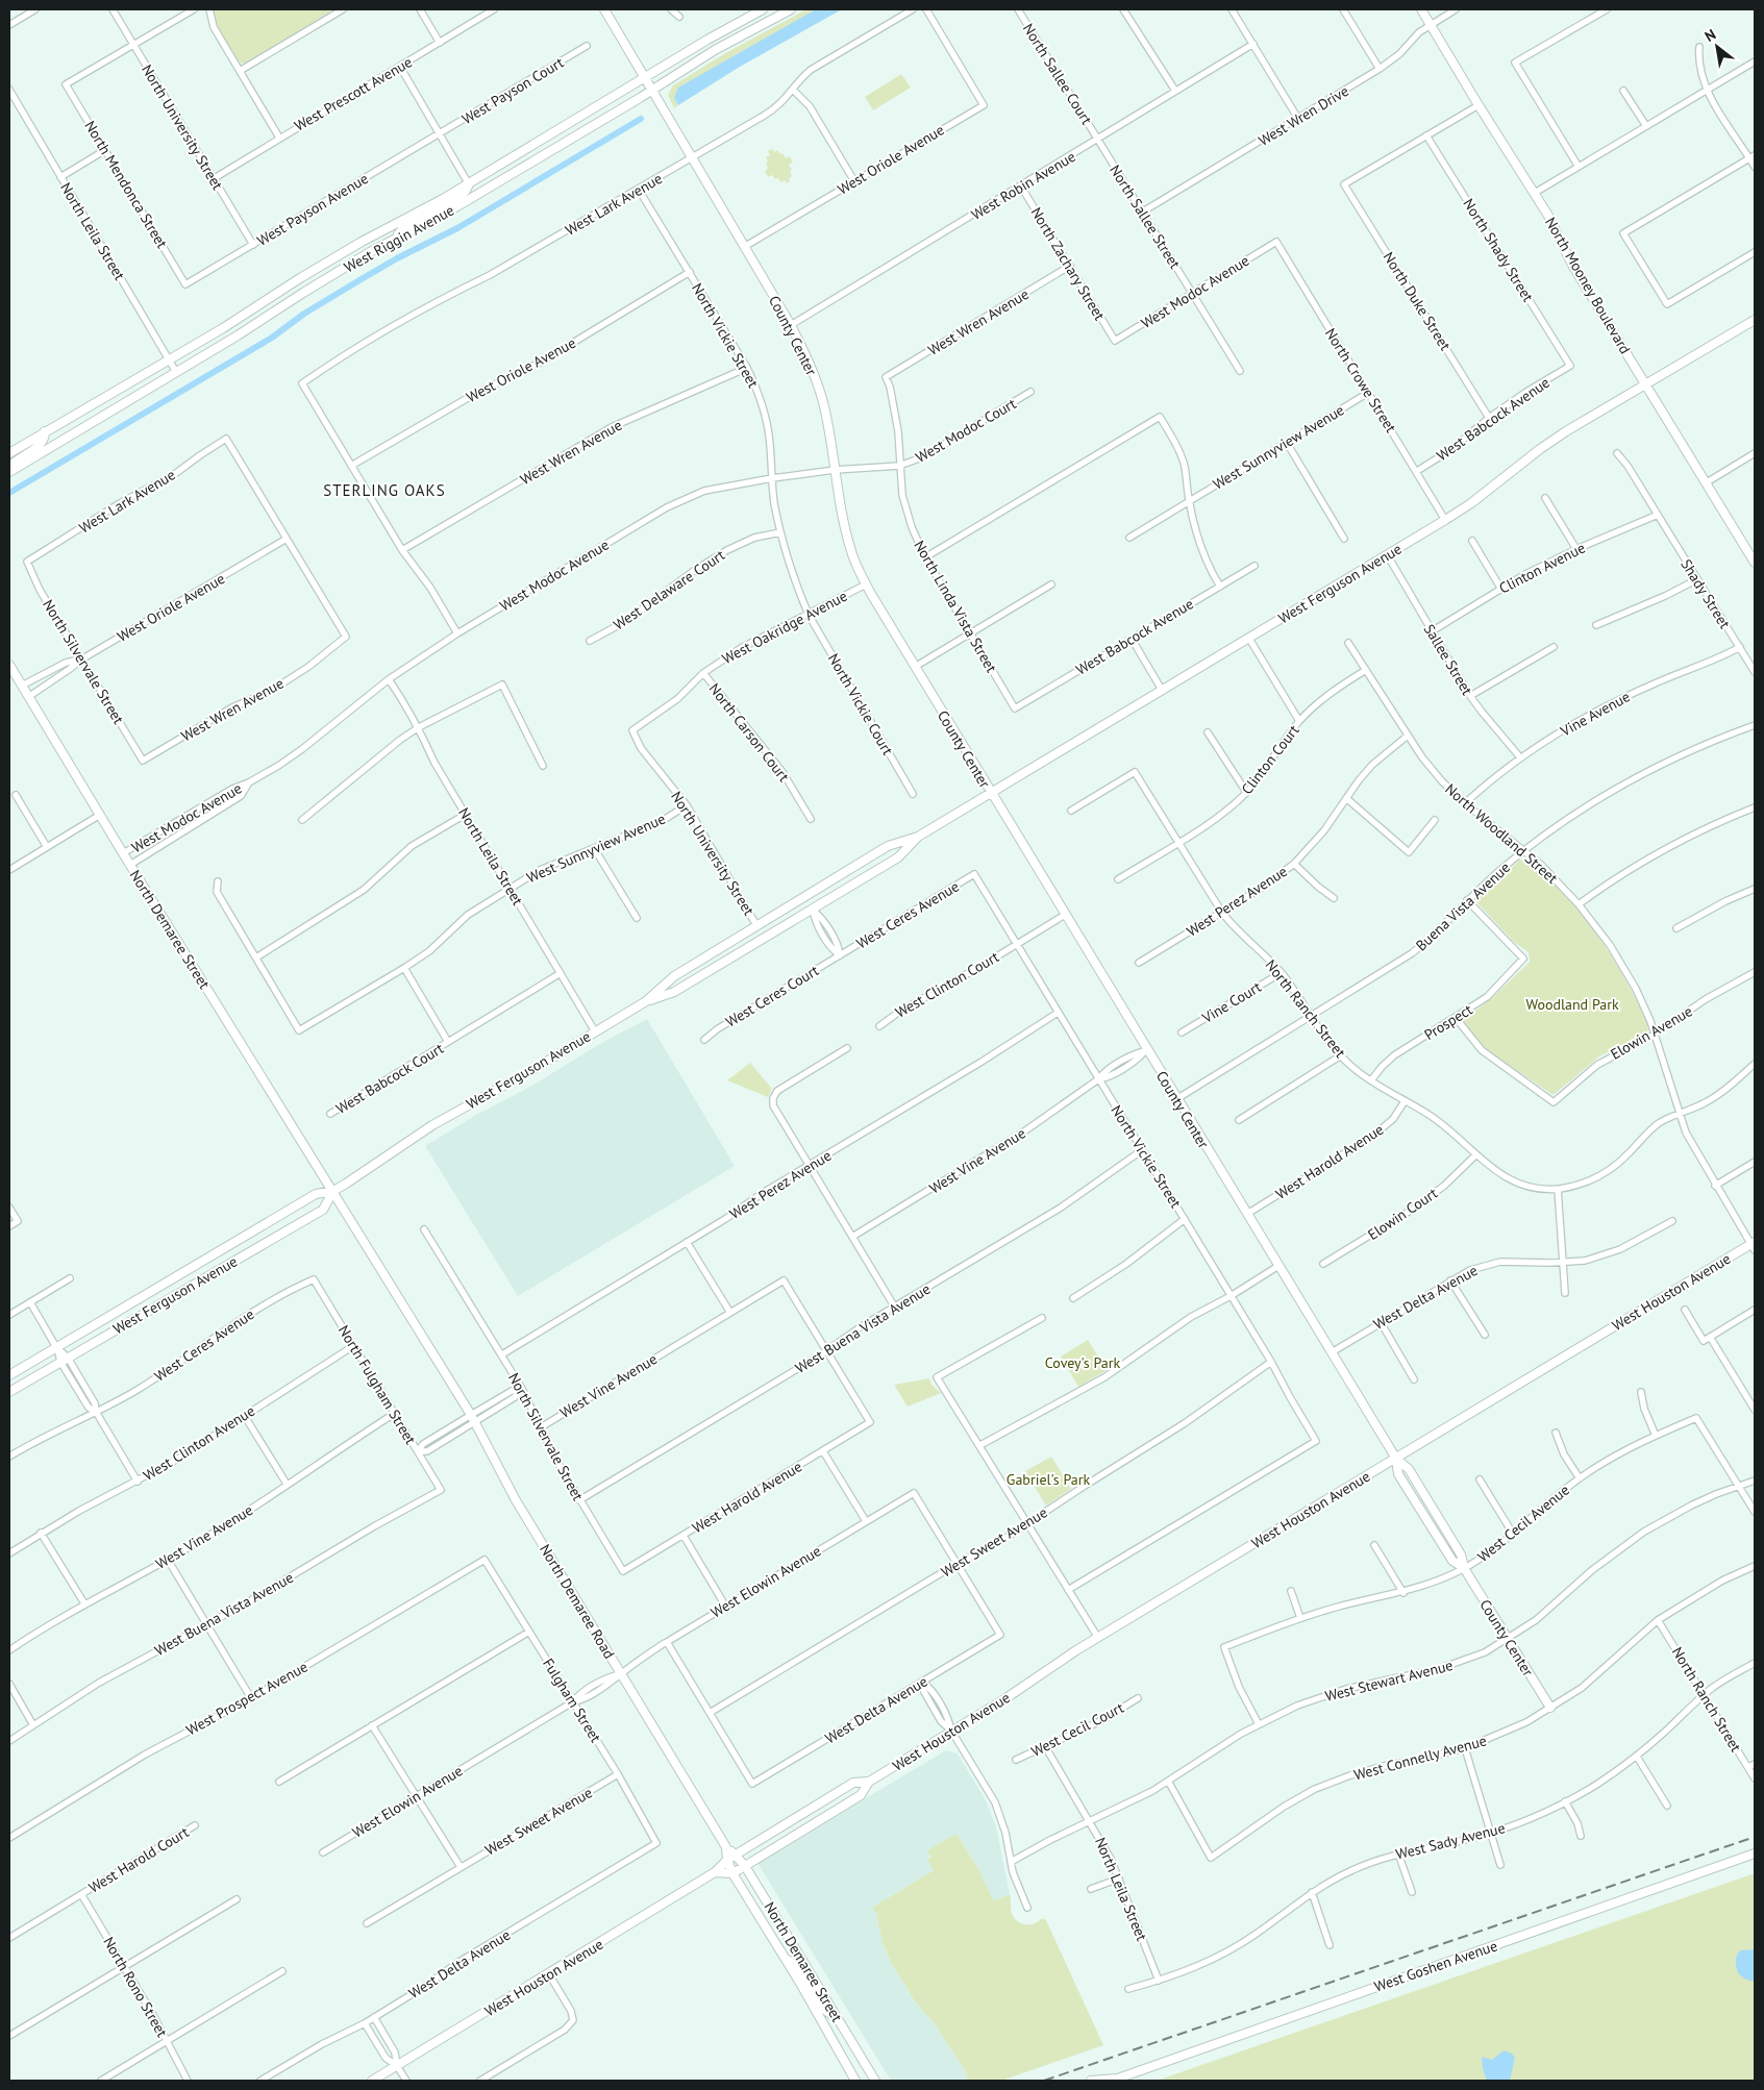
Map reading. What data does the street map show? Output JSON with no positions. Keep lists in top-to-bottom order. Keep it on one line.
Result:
{"streets":{"main road":["West Riggin Avenue","North Mooney Boulevard","County Center","West Ferguson Avenue","North Demaree Street","West Houston Avenue","North Demaree Road","West Goshen Avenue"],"street":["North Sallee Court","West Payson Court","West Prescott Avenue","West Wren Drive","North University Street","West Oriole Avenue","North Mendonca Street","West Robin Avenue","West Lark Avenue","West Payson Avenue","North Sallee Street","North Leila Street","North Shady Street","North Zachary Street","West Modoc Avenue","North Duke Street","West Wren Avenue","North Vickie Street","North Crowe Street","West Babcock Avenue","West Modoc Court","West Sunnyview Avenue","Clinton Avenue","West Delaware Court","Shady Street","North Linda Vista Street","West Oakridge Avenue","Sallee Street","North Silvervale Street","North Vickie Court","Vine Avenue","North Carson Court","Clinton Court","North Woodland Street","West Perez Avenue","Buena Vista Avenue","West Ceres Avenue","West Clinton Court","West Ceres Court","Vine Court","North Ranch Street","Prospect","Elowin Avenue","West Babcock Court","West Vine Avenue","West Harold Avenue","Elowin Court","West Delta Avenue","West Buena Vista Avenue","North Fulgham Street","West Clinton Avenue","West Cecil Avenue","West Sweet Avenue","West Elowin Avenue","West Stewart Avenue","West Prospect Avenue","Fulgham Street","West Cecil Court","West Connelly Avenue","West Sady Avenue","West Harold Court","North Rono Street"]},"crossings":[["North Sallee Court","West Robin Avenue"],["North Sallee Court","North Sallee Street"],["West Payson Court","West Payson Avenue"],["West Prescott Avenue","North University Street"],["West Wren Drive","North Sallee Street"],["West Wren Drive","North Mooney Boulevard"],["North University Street","North Mendonca Street"],["North University Street","West Payson Avenue"],["North University Street","West Sunnyview Avenue"],["North University Street","West Ferguson Avenue"],["North University Street","West Oakridge Avenue"],["West Oriole Avenue","West Lark Avenue"],["West Oriole Avenue","West Wren Avenue"],["West Oriole Avenue","North Vickie Street"],["West Oriole Avenue","County Center"],["West Oriole Avenue","North Silvervale Street"],["West Oriole Avenue","North Demaree Street"],["North Mendonca Street","West Payson Avenue"],["West Robin Avenue","North Sallee Street"],["West Robin Avenue","North Zachary Street"],["West Robin Avenue","County Center"],["West Lark Avenue","West Wren Avenue"],["West Lark Avenue","North Vickie Street"],["West Lark Avenue","County Center"],["West Lark Avenue","North Silvervale Street"],["North Sallee Street","West Modoc Avenue"],["North Leila Street","West Riggin Avenue"],["North Leila Street","West Modoc Avenue"],["North Leila Street","West Sunnyview Avenue"],["North Leila Street","West Ferguson Avenue"],["North Leila Street","West Stewart Avenue"],["North Leila Street","West Cecil Court"],["North Leila Street","West Sady Avenue"],["West Riggin Avenue","County Center"],["North Shady Street","North Duke Street"],["North Shady Street","West Babcock Avenue"],["North Zachary Street","West Modoc Avenue"],["North Zachary Street","West Wren Avenue"],["North Mooney Boulevard","West Ferguson Avenue"],["West Modoc Avenue","North Vickie Street"],["West Modoc Avenue","County Center"],["West Modoc Avenue","North Crowe Street"],["West Modoc Avenue","West Modoc Court"],["West Modoc Avenue","North Linda Vista Street"],["West Modoc Avenue","North Demaree Street"],["North Duke Street","West Babcock Avenue"],["West Wren Avenue","North Vickie Street"],["West Wren Avenue","North Linda Vista Street"],["West Wren Avenue","North Silvervale Street"],["North Vickie Street","West Delaware Court"],["North Vickie Street","West Oakridge Avenue"],["North Vickie Street","North Vickie Court"],["North Vickie Street","West Perez Avenue"],["North Vickie Street","West Ceres Avenue"],["North Vickie Street","West Clinton Court"],["North Vickie Street","West Vine Avenue"],["North Vickie Street","West Buena Vista Avenue"],["North Vickie Street","West Sweet Avenue"],["County Center","West Ferguson Avenue"],["County Center","West Oakridge Avenue"],["County Center","Buena Vista Avenue"],["County Center","West Vine Avenue"],["County Center","West Harold Avenue"],["County Center","West Houston Avenue"],["County Center","West Delta Avenue"],["County Center","West Cecil Avenue"],["County Center","West Stewart Avenue"],["County Center","West Connelly Avenue"],["North Crowe Street","West Babcock Avenue"],["North Crowe Street","West Sunnyview Avenue"],["North Crowe Street","West Ferguson Avenue"],["West Babcock Avenue","North Linda Vista Street"],["West Modoc Court","North Linda Vista Street"],["Clinton Avenue","Shady Street"],["Clinton Avenue","Sallee Street"],["West Ferguson Avenue","Sallee Street"],["West Ferguson Avenue","North Demaree Street"],["West Ferguson Avenue","North Demaree Road"],["Shady Street","Vine Avenue"],["West Oakridge Avenue","North Vickie Court"],["West Oakridge Avenue","North Carson Court"],["Sallee Street","Vine Avenue"],["North Silvervale Street","West Perez Avenue"],["North Silvervale Street","West Vine Avenue"],["North Silvervale Street","West Harold Avenue"],["North Silvervale Street","West Buena Vista Avenue"],["Vine Avenue","North Woodland Street"],["Clinton Court","North Woodland Street"],["Clinton Court","North Ranch Street"],["North Woodland Street","West Perez Avenue"],["North Woodland Street","Buena Vista Avenue"],["North Woodland Street","Elowin Avenue"],["North Woodland Street","West Houston Avenue"],["West Perez Avenue","North Ranch Street"],["Buena Vista Avenue","North Ranch Street"],["Buena Vista Avenue","Prospect"],["West Ceres Avenue","West Ceres Court"],["West Ceres Avenue","North Fulgham Street"],["North Demaree Street","West Houston Avenue"],["North Demaree Street","North Demaree Road"],["Vine Court","North Ranch Street"],["North Ranch Street","Prospect"],["North Ranch Street","West Harold Avenue"],["North Ranch Street","Elowin Court"],["North Ranch Street","West Connelly Avenue"],["North Ranch Street","West Sady Avenue"],["Prospect","Elowin Avenue"],["West Vine Avenue","West Harold Avenue"],["West Vine Avenue","West Buena Vista Avenue"],["West Vine Avenue","North Fulgham Street"],["West Harold Avenue","West Buena Vista Avenue"],["West Houston Avenue","North Demaree Road"],["West Delta Avenue","West Sweet Avenue"],["West Delta Avenue","West Elowin Avenue"],["West Delta Avenue","Fulgham Street"],["West Buena Vista Avenue","North Fulgham Street"],["North Fulgham Street","West Clinton Avenue"],["West Cecil Avenue","West Stewart Avenue"],["West Sweet Avenue","West Elowin Avenue"],["West Sweet Avenue","Fulgham Street"],["West Elowin Avenue","North Demaree Road"],["West Elowin Avenue","Fulgham Street"],["West Stewart Avenue","West Connelly Avenue"],["West Prospect Avenue","Fulgham Street"],["West Harold Court","North Rono Street"]],"districts":["STERLING OAKS"],"parks":["Woodland Park","Covey's Park","Gabriel's Park"],"north":"top left"}
